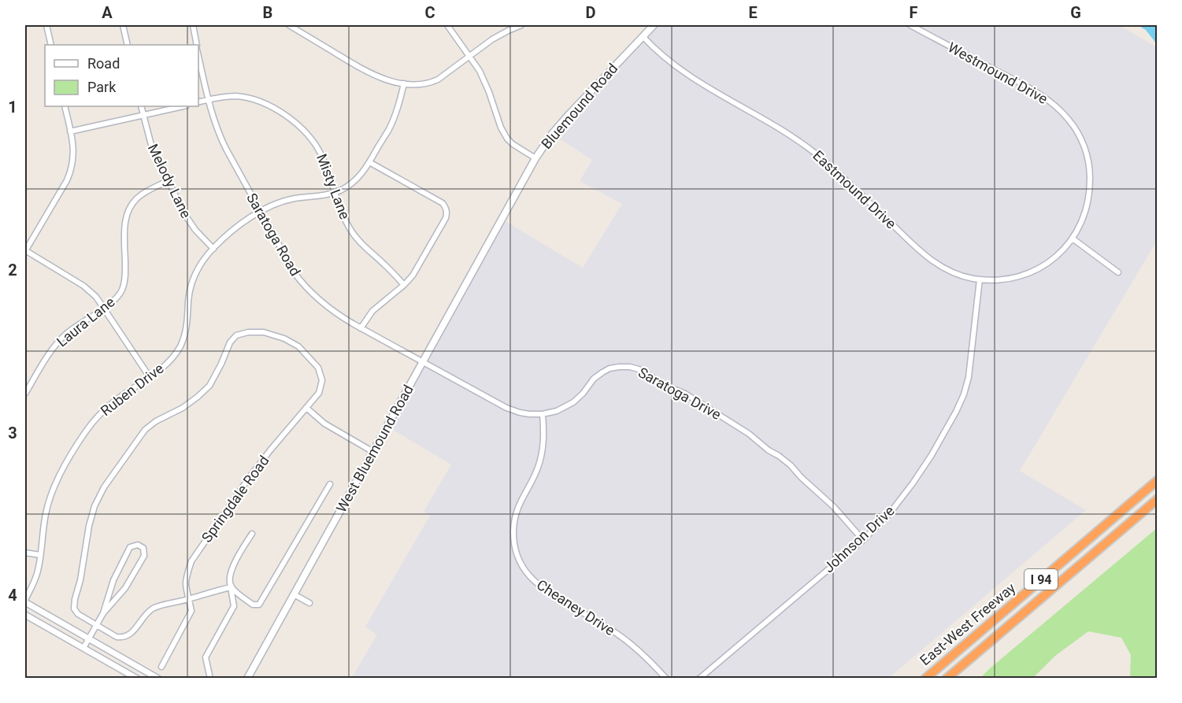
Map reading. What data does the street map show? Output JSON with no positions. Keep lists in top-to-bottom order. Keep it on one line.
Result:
{"streets":{"highway":["I 94","East-West Freeway"],"main road":["Bluemound Road","West Bluemound Road"],"street":["Westmound Drive","Melody Lane","Misty Lane","Eastmound Drive","Saratoga Road","Laura Lane","Ruben Drive","Saratoga Drive","Springdale Road","Johnson Drive","Cheaney Drive"]},"crossings":[["Westmound Drive","Eastmound Drive"],["Bluemound Road","Eastmound Drive"],["Bluemound Road","West Bluemound Road"],["Melody Lane","Laura Lane"],["Melody Lane","Ruben Drive"],["Misty Lane","Saratoga Road"],["Misty Lane","Ruben Drive"],["Eastmound Drive","Johnson Drive"],["Saratoga Road","Ruben Drive"],["Saratoga Road","Saratoga Drive"],["Saratoga Road","West Bluemound Road"],["Saratoga Drive","West Bluemound Road"],["Saratoga Drive","Johnson Drive"],["Saratoga Drive","Cheaney Drive"]],"legend":["Road","Park"],"grid":{"columns":["A","B","C","D","E","F","G"],"rows":["1","2","3","4"]}}
